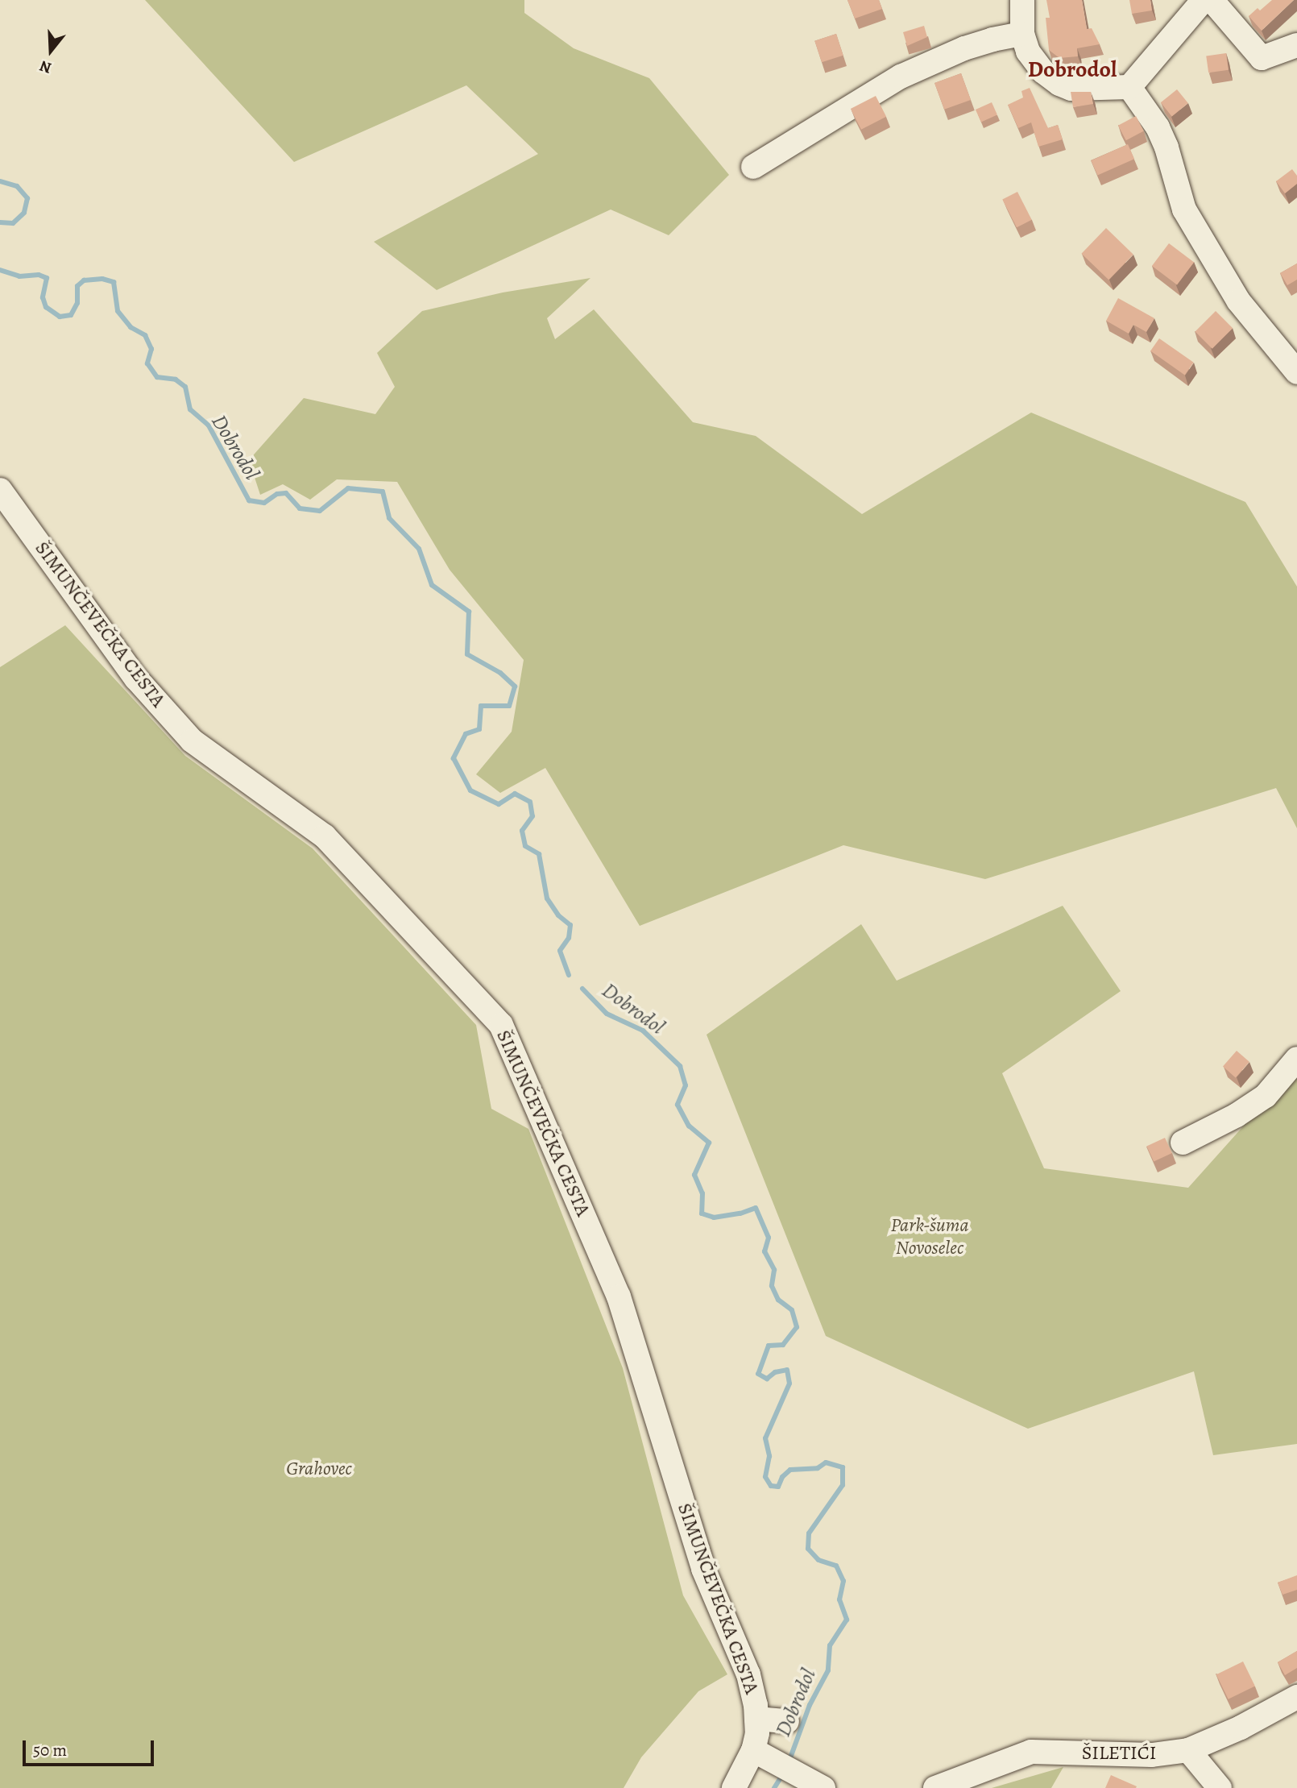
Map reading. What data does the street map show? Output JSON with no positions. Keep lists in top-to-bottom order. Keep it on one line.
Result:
{"streets":{"street":["ŠIMUNČEVEČKA CESTA","ŠILETIĆI"]},"districts":["Dobrodol"],"water":["Dobrodol"],"parks":["Park-šuma Novoselec","Grahovec"],"scale_bar":"50 m","north":"bottom"}
